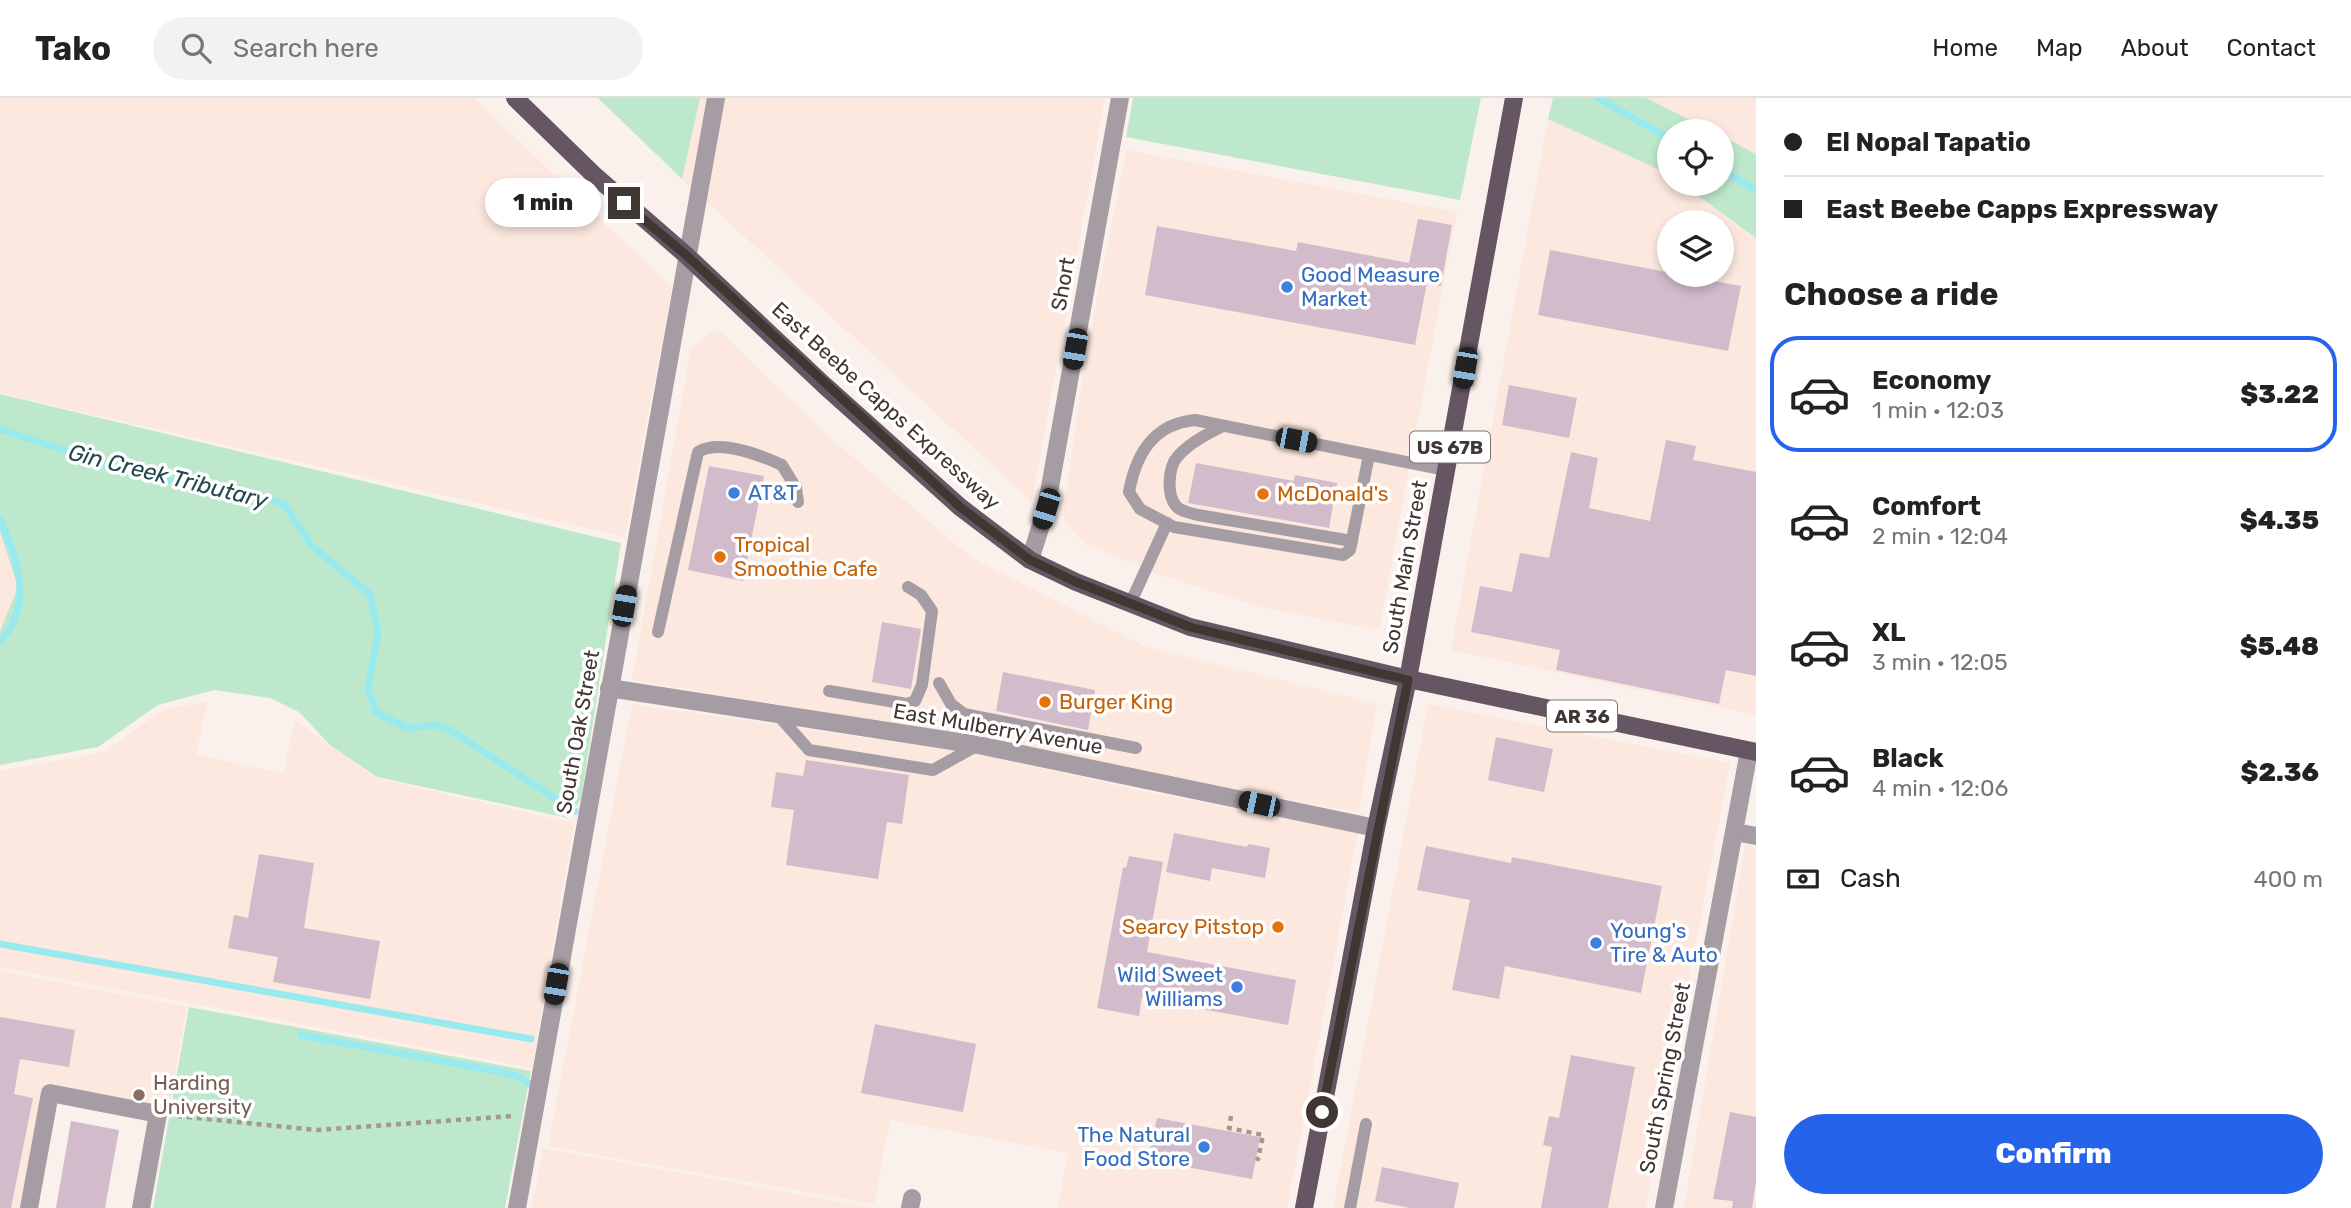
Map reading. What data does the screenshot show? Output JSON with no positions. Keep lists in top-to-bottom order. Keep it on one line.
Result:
{"streets":{"main road":["East Beebe Capps Expressway","US 67B","South Main Street","AR 36"],"street":["Short","East Mulberry Avenue","South Oak Street","South Spring Street"]},"crossings":[["Short","East Beebe Capps Expressway"],["East Beebe Capps Expressway","South Main Street"],["East Beebe Capps Expressway","AR 36"],["East Beebe Capps Expressway","South Oak Street"],["South Main Street","AR 36"],["South Main Street","East Mulberry Avenue"],["AR 36","South Spring Street"],["East Mulberry Avenue","South Oak Street"]],"water":["Gin Creek Tributary"],"places":["Good Measure Market","AT&T","McDonald's","Tropical Smoothie Cafe","Burger King","Searcy Pitstop","Young's Tire & Auto","Wild Sweet Williams","Harding University","The Natural Food Store"],"page":{"header":"Tako","search":"Search here","nav":["Home","Map","About","Contact"],"banner":["El Nopal Tapatio","East Beebe Capps Expressway"],"bubble":"1 min","heading":"Choose a ride","list":[{"name":"Economy","note":"1 min · 12:03","value":"$3.22"},{"name":"Comfort","note":"2 min · 12:04","value":"$4.35"},{"name":"XL","note":"3 min · 12:05","value":"$5.48"},{"name":"Black","note":"4 min · 12:06","value":"$2.36"}],"pay":["Cash","400 m"],"buttons":"Confirm"}}
